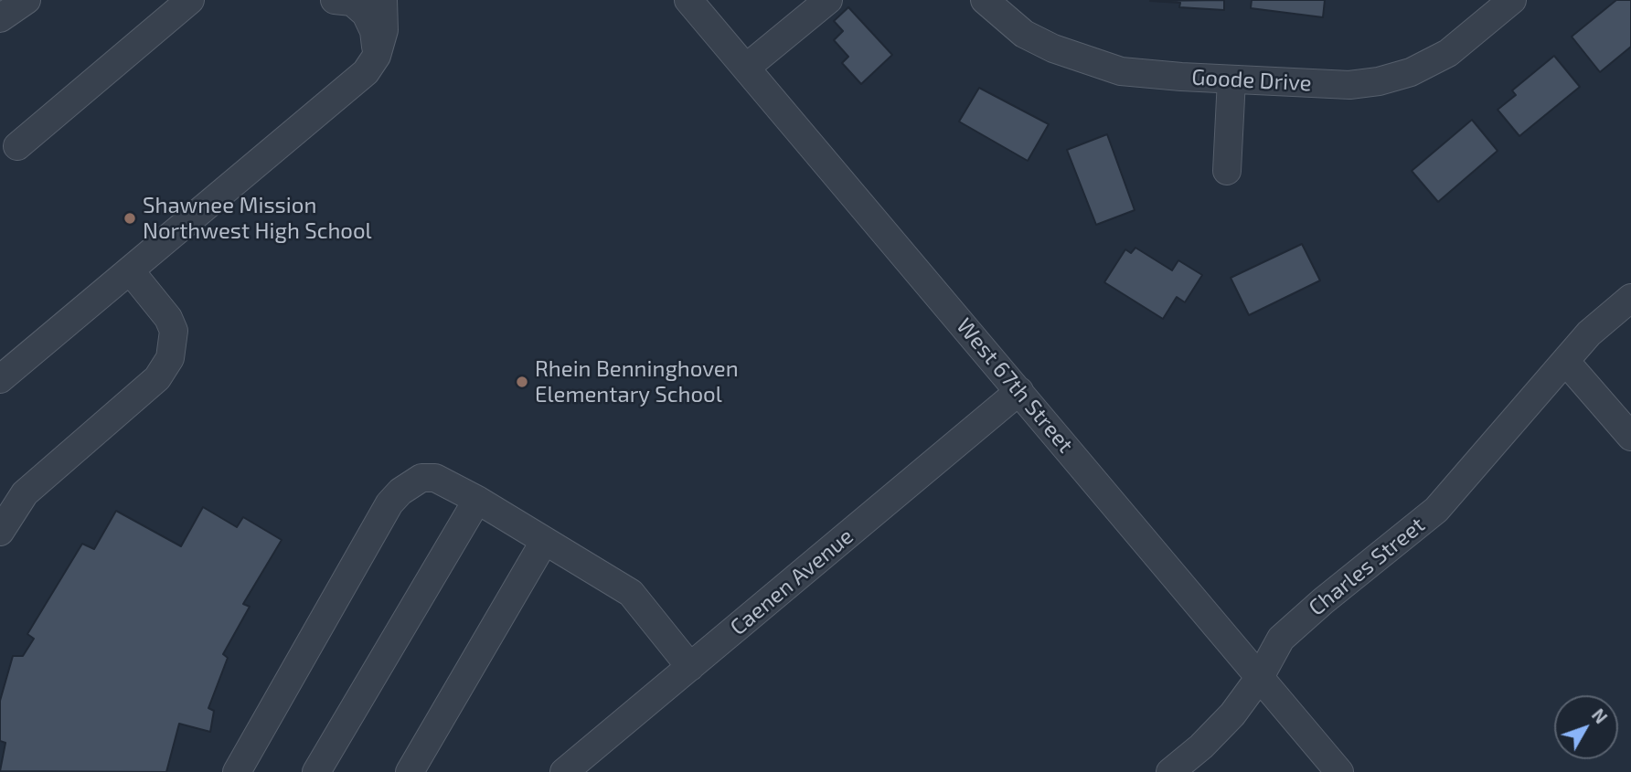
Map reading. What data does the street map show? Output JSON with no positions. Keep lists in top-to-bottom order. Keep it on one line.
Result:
{"streets":{"street":["Goode Drive","West 67th Street","Charles Street","Caenen Avenue"]},"crossings":[["West 67th Street","Charles Street"],["West 67th Street","Caenen Avenue"]],"places":["Shawnee Mission Northwest High School","Rhein Benninghoven Elementary School"],"north":"top right"}
